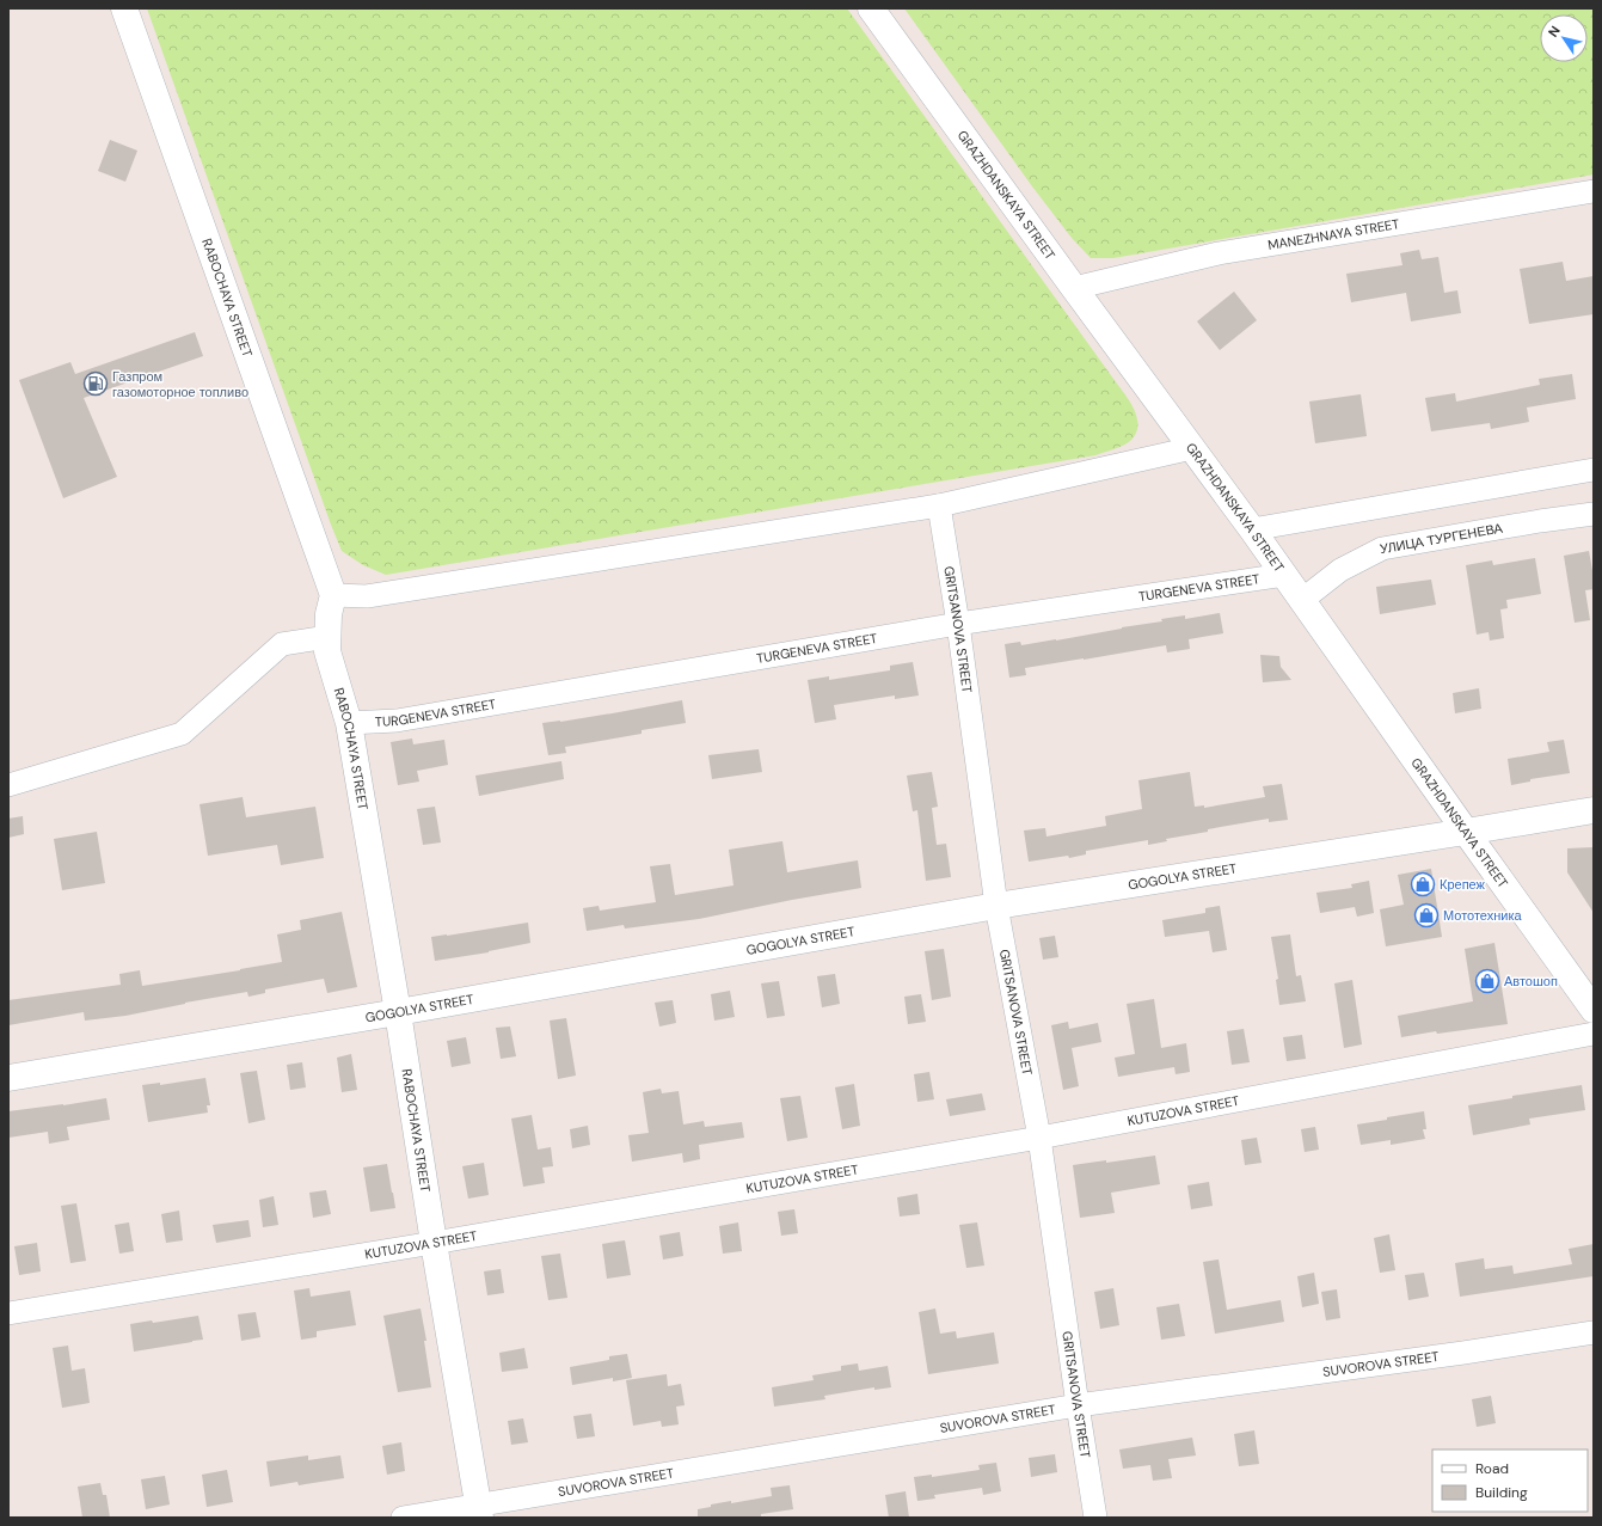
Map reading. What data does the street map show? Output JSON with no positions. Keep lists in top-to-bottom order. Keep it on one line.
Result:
{"streets":{"main road":["GRAZHDANSKAYA STREET","RABOCHAYA STREET","GOGOLYA STREET"],"street":["MANEZHNAYA STREET","УЛИЦА ТУРГЕНЕВА","TURGENEVA STREET","GRITSANOVA STREET","KUTUZOVA STREET","SUVOROVA STREET"]},"crossings":[["GRAZHDANSKAYA STREET","MANEZHNAYA STREET"],["GRAZHDANSKAYA STREET","УЛИЦА ТУРГЕНЕВА"],["GRAZHDANSKAYA STREET","TURGENEVA STREET"],["GRAZHDANSKAYA STREET","GOGOLYA STREET"],["RABOCHAYA STREET","TURGENEVA STREET"],["RABOCHAYA STREET","GOGOLYA STREET"],["RABOCHAYA STREET","KUTUZOVA STREET"],["RABOCHAYA STREET","SUVOROVA STREET"],["TURGENEVA STREET","GRITSANOVA STREET"],["GRITSANOVA STREET","GOGOLYA STREET"],["GRITSANOVA STREET","KUTUZOVA STREET"],["GRITSANOVA STREET","SUVOROVA STREET"]],"places":{"fuel station":["Газпром газомоторное топливо"],"shop":["Крепеж","Мототехника","Автошоп"]},"legend":["Road","Building"],"north":"top left"}
